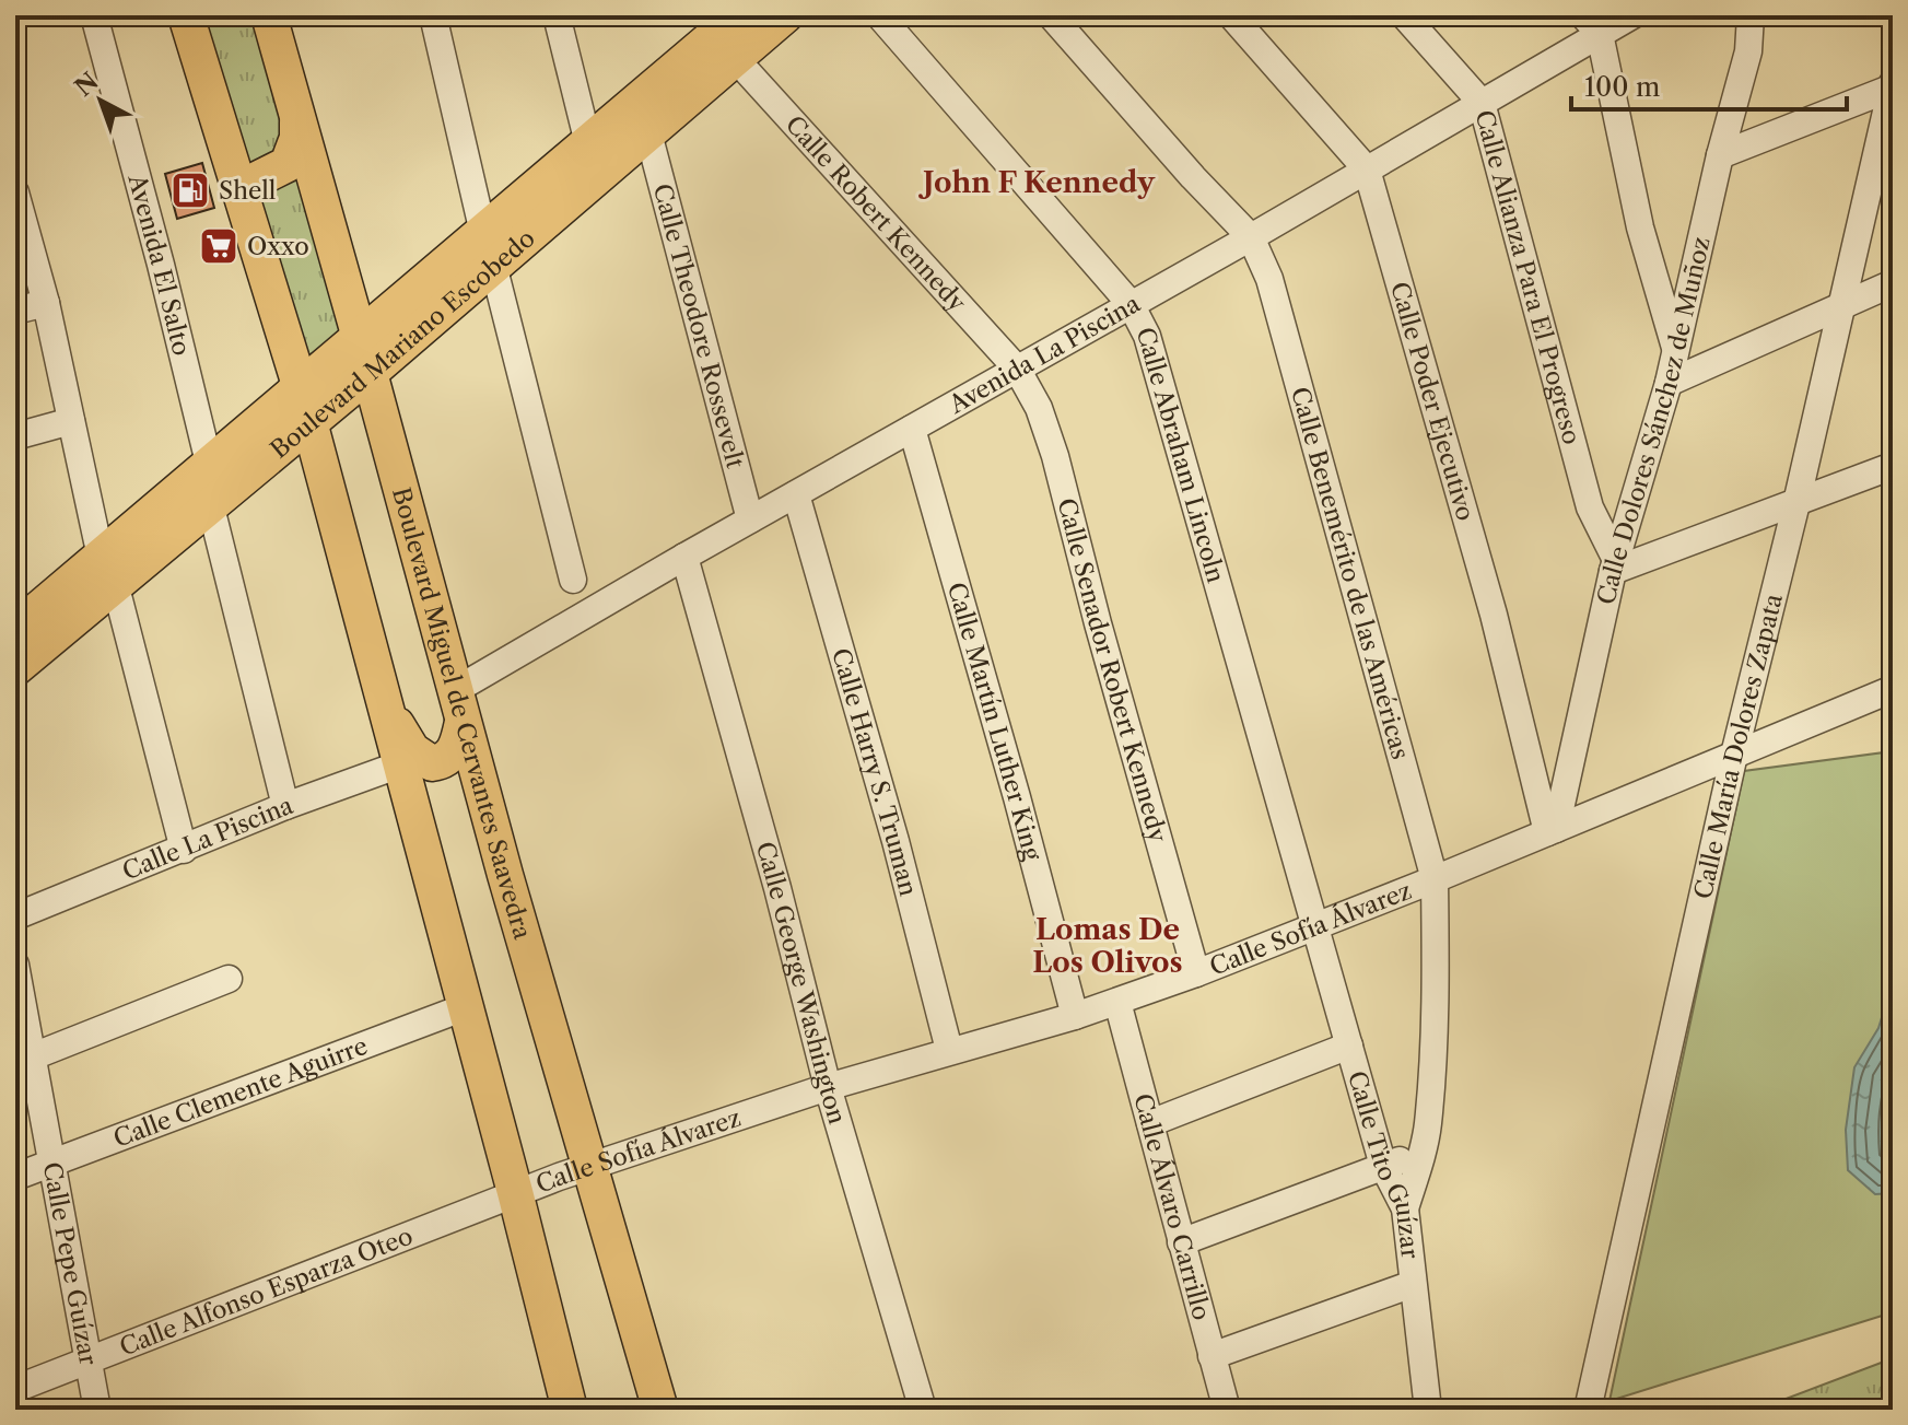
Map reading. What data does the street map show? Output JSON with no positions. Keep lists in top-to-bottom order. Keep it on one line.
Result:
{"streets":{"main road":["Boulevard Mariano Escobedo","Boulevard Miguel de Cervantes Saavedra"],"street":["Calle Robert Kennedy","Avenida El Salto","Calle Alianza Para El Progreso","Calle Theodore Rossevelt","Avenida La Piscina","Calle Poder Ejecutivo","Calle Dolores Sánchez de Muñoz","Calle Abraham Lincoln","Calle Benemérito de las Américas","Calle Senador Robert Kennedy","Calle Martín Luther King","Calle María Dolores Zapata","Calle Harry S. Truman","Calle La Piscina","Calle Sofía Álvarez","Calle George Washington","Calle Clemente Aguirre","Calle Tito Guízar","Calle Álvaro Carrillo","Calle Pepe Guízar","Calle Alfonso Esparza Oteo"]},"crossings":[["Calle Robert Kennedy","Boulevard Mariano Escobedo"],["Calle Robert Kennedy","Avenida La Piscina"],["Calle Robert Kennedy","Calle Senador Robert Kennedy"],["Avenida El Salto","Boulevard Mariano Escobedo"],["Calle Alianza Para El Progreso","Avenida La Piscina"],["Calle Alianza Para El Progreso","Calle Dolores Sánchez de Muñoz"],["Calle Theodore Rossevelt","Boulevard Mariano Escobedo"],["Calle Theodore Rossevelt","Avenida La Piscina"],["Boulevard Mariano Escobedo","Boulevard Miguel de Cervantes Saavedra"],["Avenida La Piscina","Calle Poder Ejecutivo"],["Avenida La Piscina","Calle Abraham Lincoln"],["Avenida La Piscina","Calle Benemérito de las Américas"],["Avenida La Piscina","Calle Senador Robert Kennedy"],["Avenida La Piscina","Boulevard Miguel de Cervantes Saavedra"],["Avenida La Piscina","Calle Martín Luther King"],["Avenida La Piscina","Calle Harry S. Truman"],["Avenida La Piscina","Calle George Washington"],["Calle Poder Ejecutivo","Calle Dolores Sánchez de Muñoz"],["Calle Poder Ejecutivo","Calle Sofía Álvarez"],["Calle Dolores Sánchez de Muñoz","Calle Sofía Álvarez"],["Calle Abraham Lincoln","Calle Sofía Álvarez"],["Calle Abraham Lincoln","Calle Tito Guízar"],["Calle Benemérito de las Américas","Calle Sofía Álvarez"],["Calle Benemérito de las Américas","Calle Tito Guízar"],["Calle Senador Robert Kennedy","Calle Sofía Álvarez"],["Boulevard Miguel de Cervantes Saavedra","Calle Sofía Álvarez"],["Calle Martín Luther King","Calle Sofía Álvarez"],["Calle María Dolores Zapata","Calle Sofía Álvarez"],["Calle Harry S. Truman","Calle Sofía Álvarez"],["Calle Sofía Álvarez","Calle George Washington"],["Calle Sofía Álvarez","Calle Tito Guízar"],["Calle Sofía Álvarez","Calle Álvaro Carrillo"],["Calle Sofía Álvarez","Calle Alfonso Esparza Oteo"],["Calle Clemente Aguirre","Calle Pepe Guízar"],["Calle Pepe Guízar","Calle Alfonso Esparza Oteo"]],"districts":["John F Kennedy","Lomas De Los Olivos"],"places":{"fuel station":["Shell"],"supermarket":["Oxxo"]},"scale_bar":"100 m","north":"top left"}
